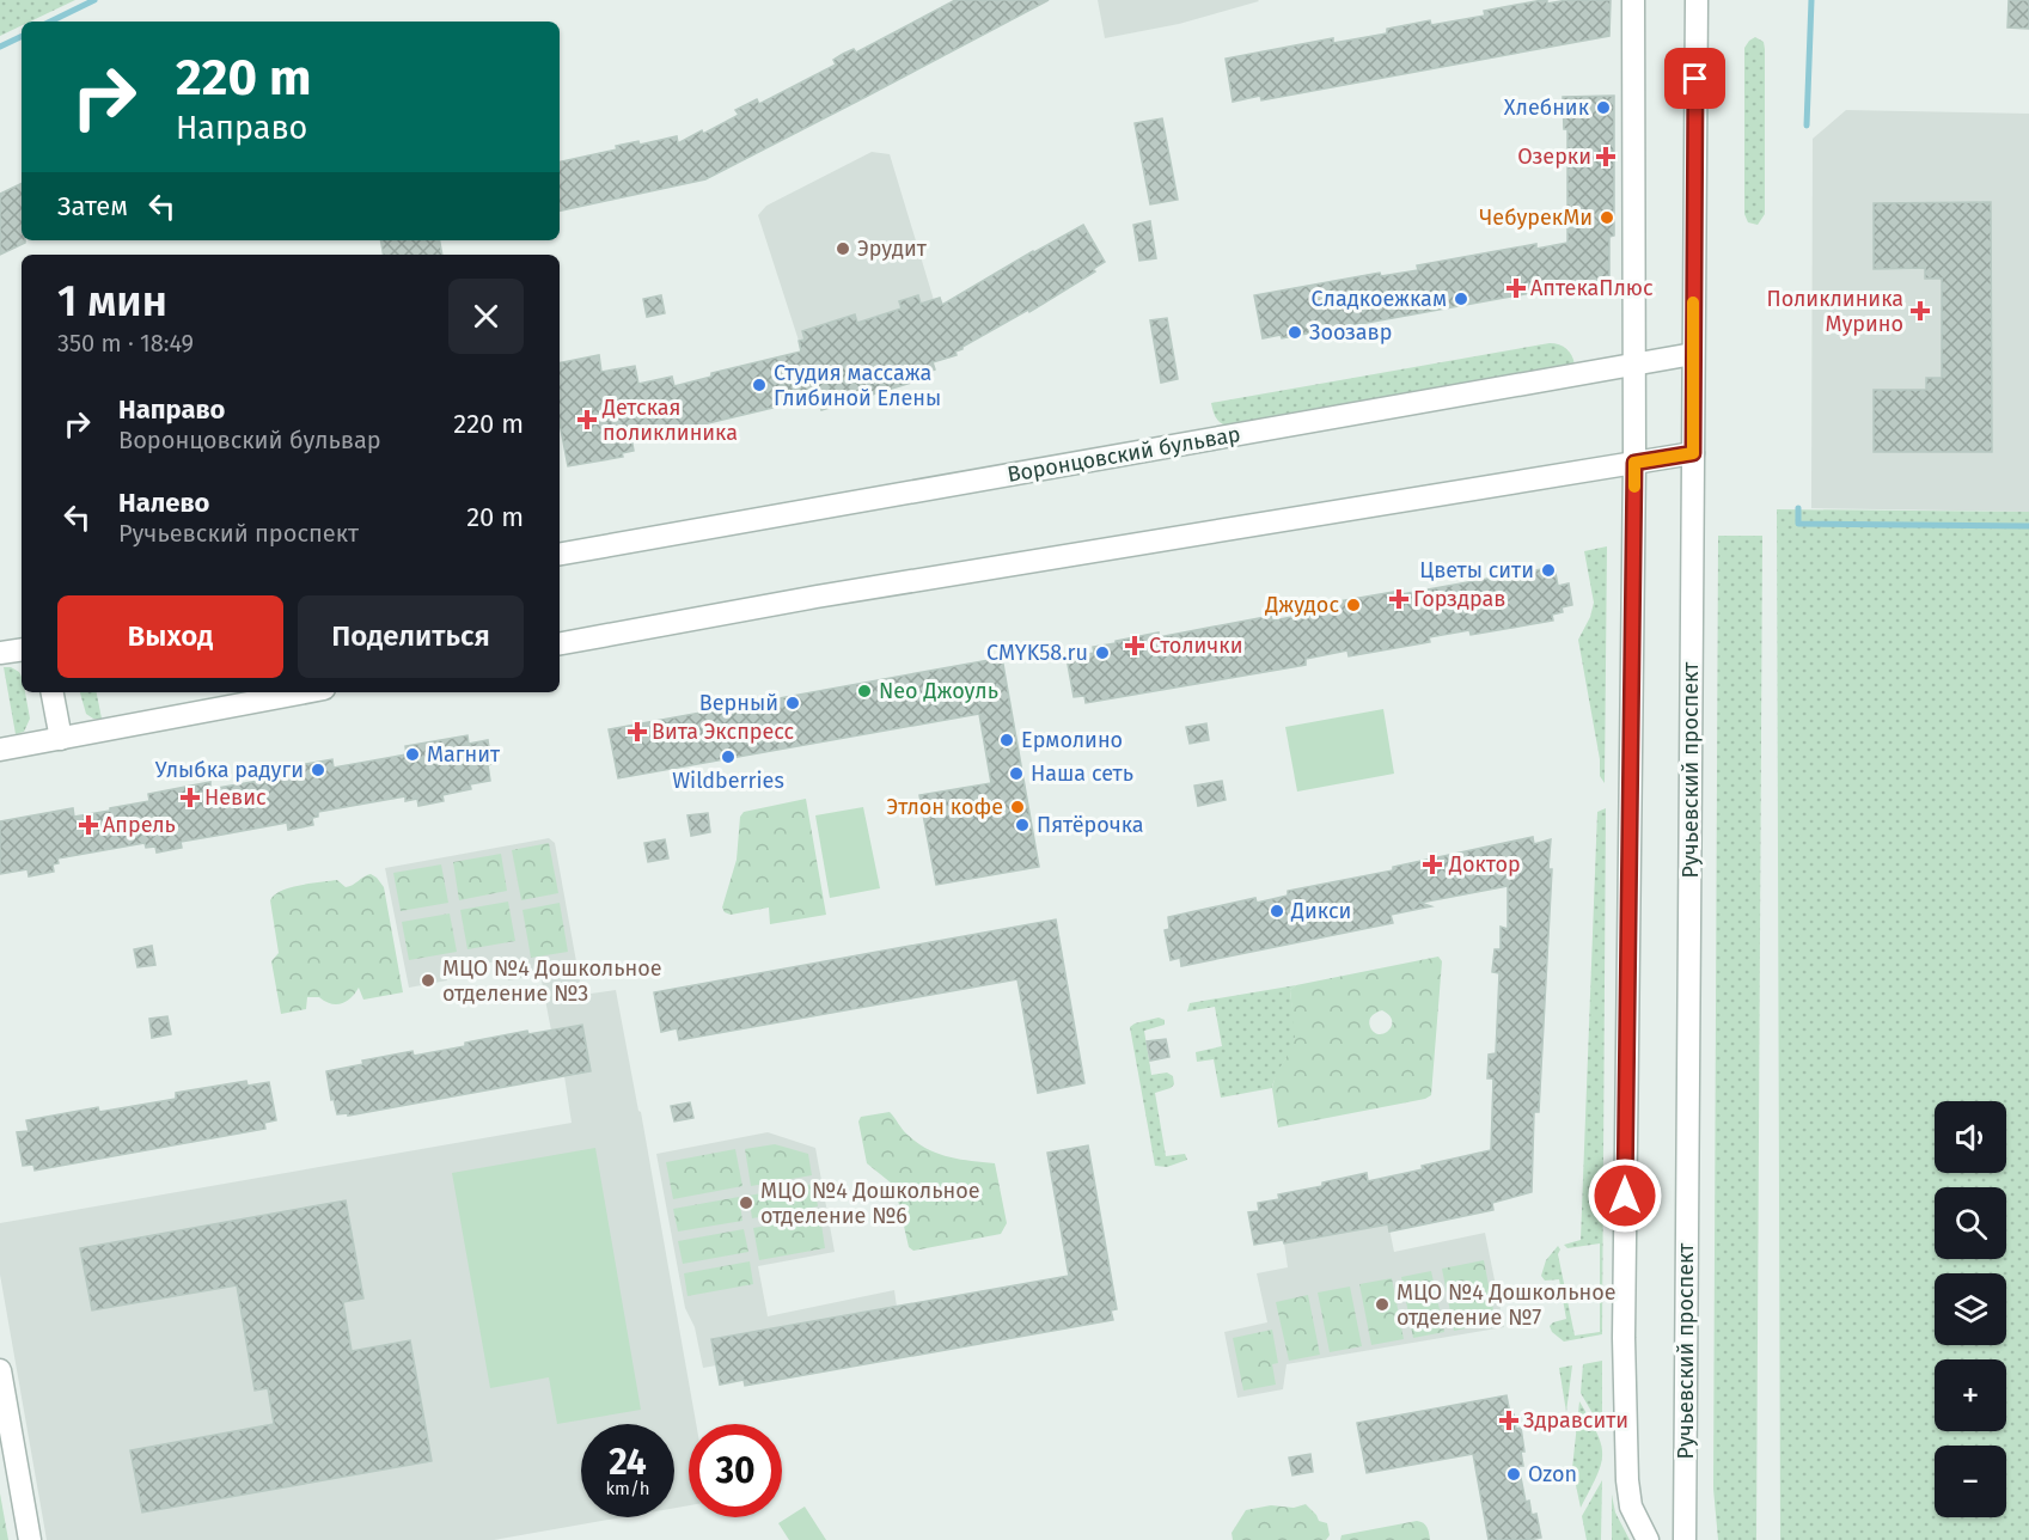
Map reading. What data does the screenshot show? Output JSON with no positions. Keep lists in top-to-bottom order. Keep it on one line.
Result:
{"streets":{"street":["Воронцовский бульвар","Ручьевский проспект"]},"crossings":[["Воронцовский бульвар","Ручьевский проспект"]],"places":{"other":["Хлебник","ЧебурекМи","Эрудит","Сладкоежкам","Зоозавр","Студия массажа Глибиной Елены","Цветы сити","Джудос","CMYK58.ru","Neo Джоуль","Верный","Ермолино","Магнит","Wildberries","Улыбка радуги","Наша сеть","Этлон кофе","Пятёрочка","Дикси","МЦО №4 Дошкольное отделение №3","МЦО №4 Дошкольное отделение №6","МЦО №4 Дошкольное отделение №7","Ozon"],"health":["Озерки","АптекаПлюс","Поликлиника Мурино","Детская поликлиника","Горздрав","Столички","Вита Экспресс","Невис","Апрель","Доктор","Здравсити"]},"page":{"turn":["220 m","Направо"],"then":"Затем","heading":["1 мин","350 m · 18:49"],"list":[{"name":"Направо","note":"Воронцовский бульвар","value":"220 m"},{"name":"Налево","note":"Ручьевский проспект","value":"20 m"}],"buttons":["Выход","Поделиться"],"map_buttons":["+","−"],"speed":"24 km/h","limit":"30"}}
